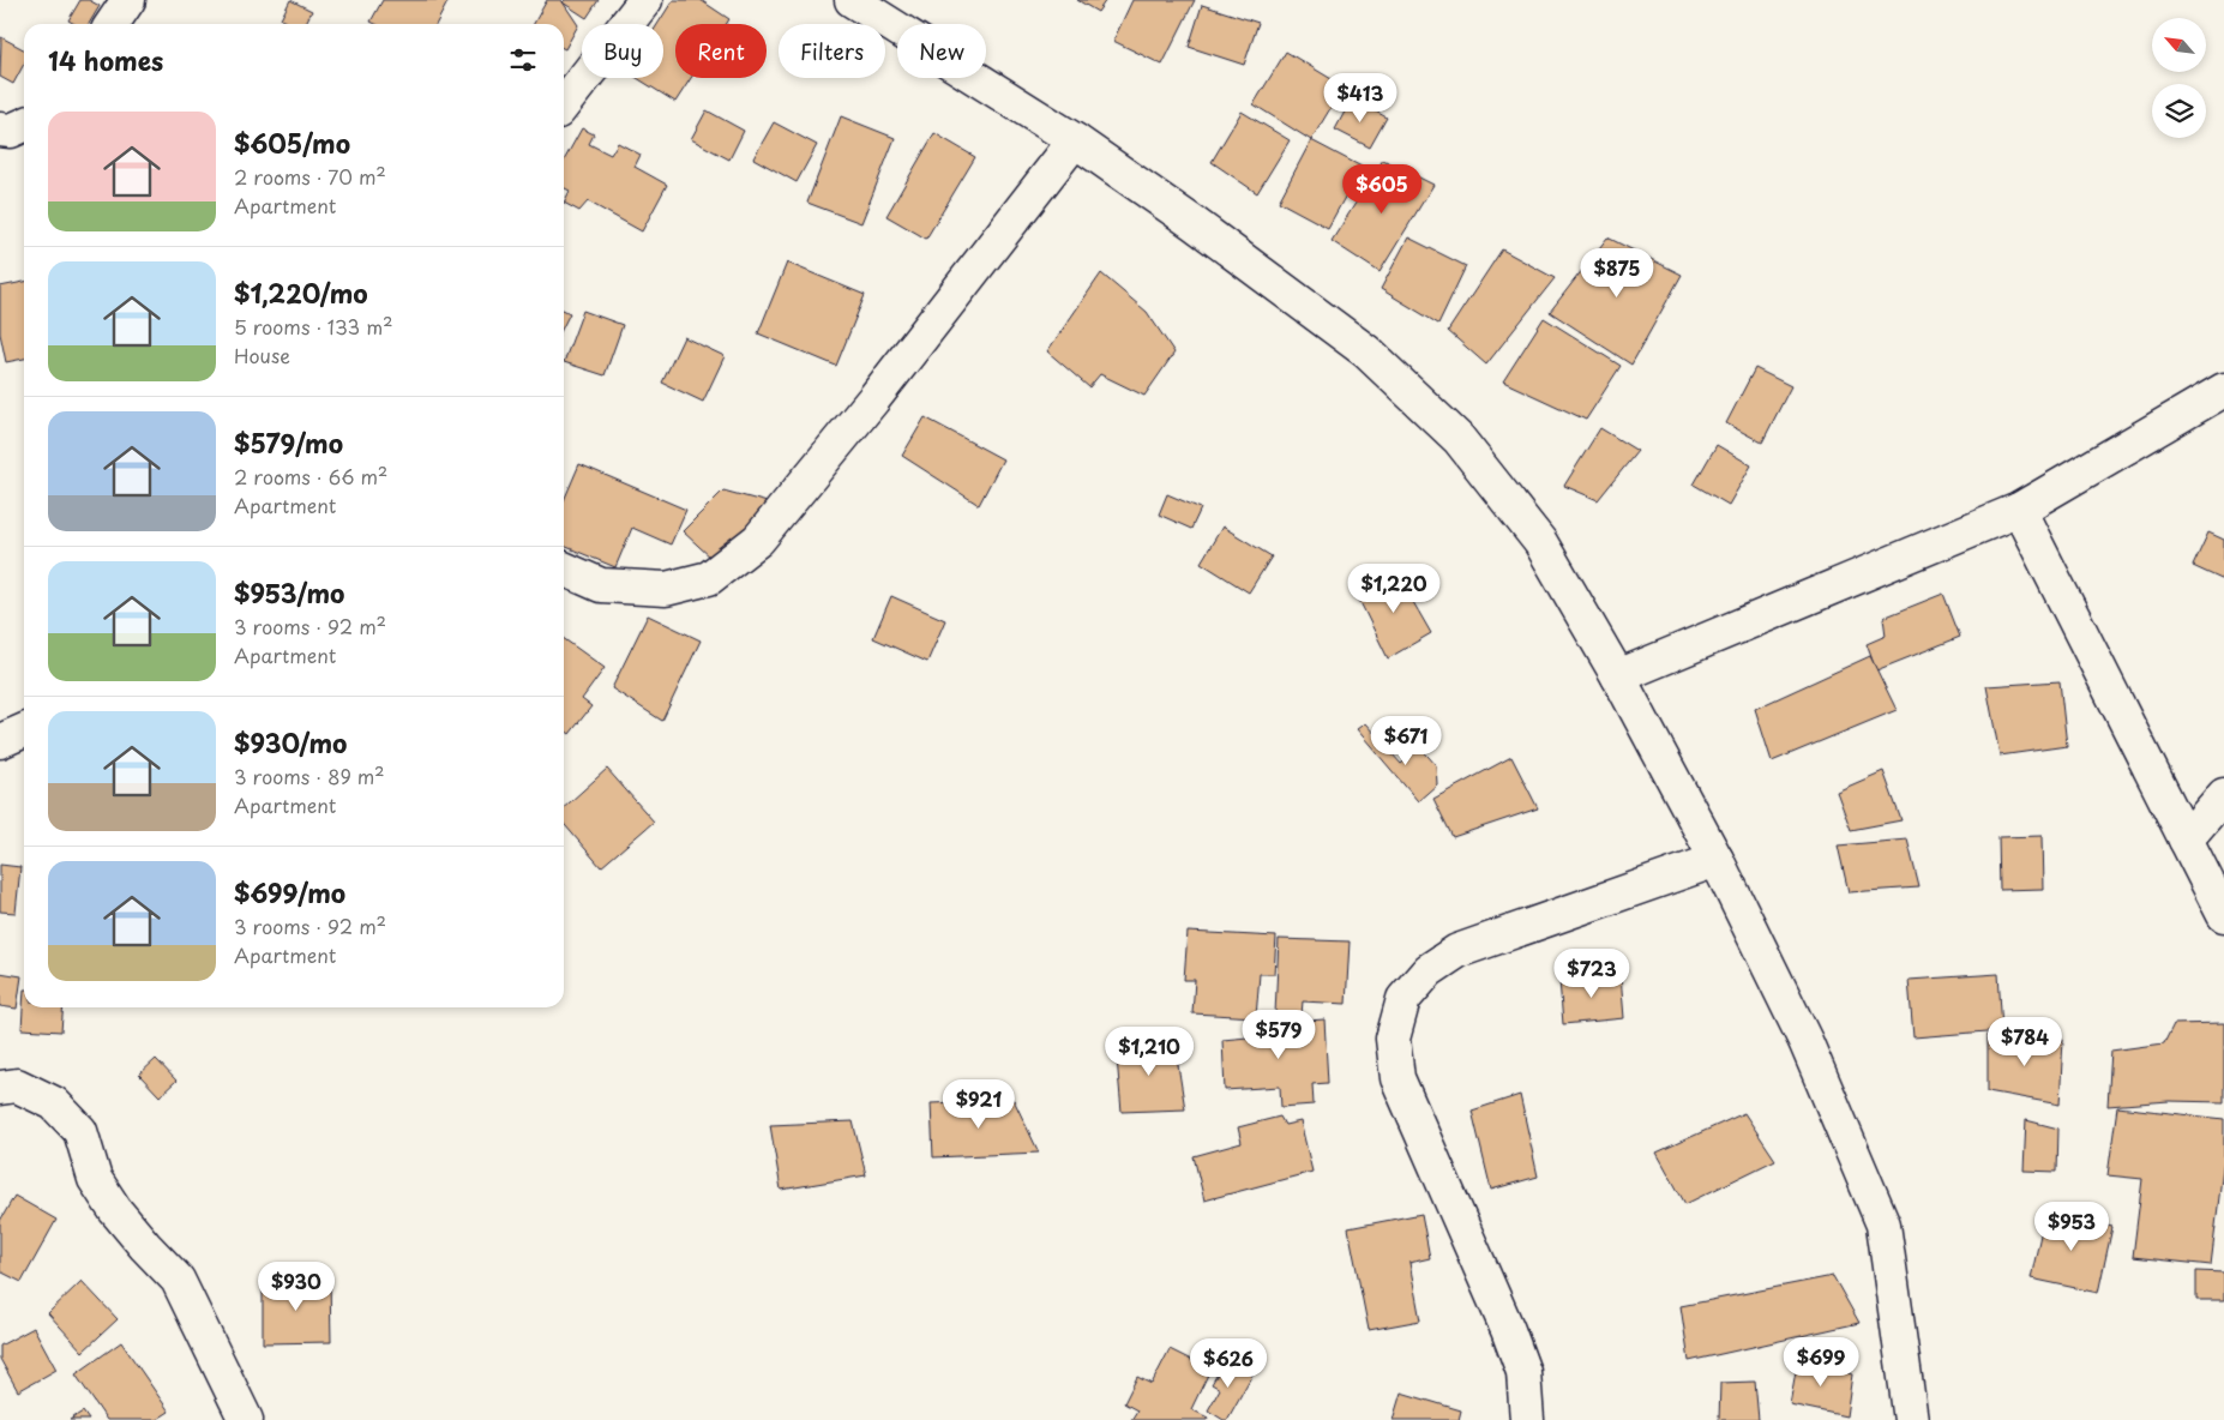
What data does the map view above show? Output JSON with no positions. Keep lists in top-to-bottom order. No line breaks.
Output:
{"north":"top left","page":{"chip":["Buy","Rent","Filters","New"],"heading":"14 homes","price":["$413","$605","$875","$1,220","$671","$723","$579","$784","$1,210","$921","$953","$930","$699","$626"],"list":[{"name":"$605/mo","note":"2 rooms · 70 m² · Apartment"},{"name":"$1,220/mo","note":"5 rooms · 133 m² · House"},{"name":"$579/mo","note":"2 rooms · 66 m² · Apartment"},{"name":"$953/mo","note":"3 rooms · 92 m² · Apartment"},{"name":"$930/mo","note":"3 rooms · 89 m² · Apartment"},{"name":"$699/mo","note":"3 rooms · 92 m² · Apartment"}]}}
